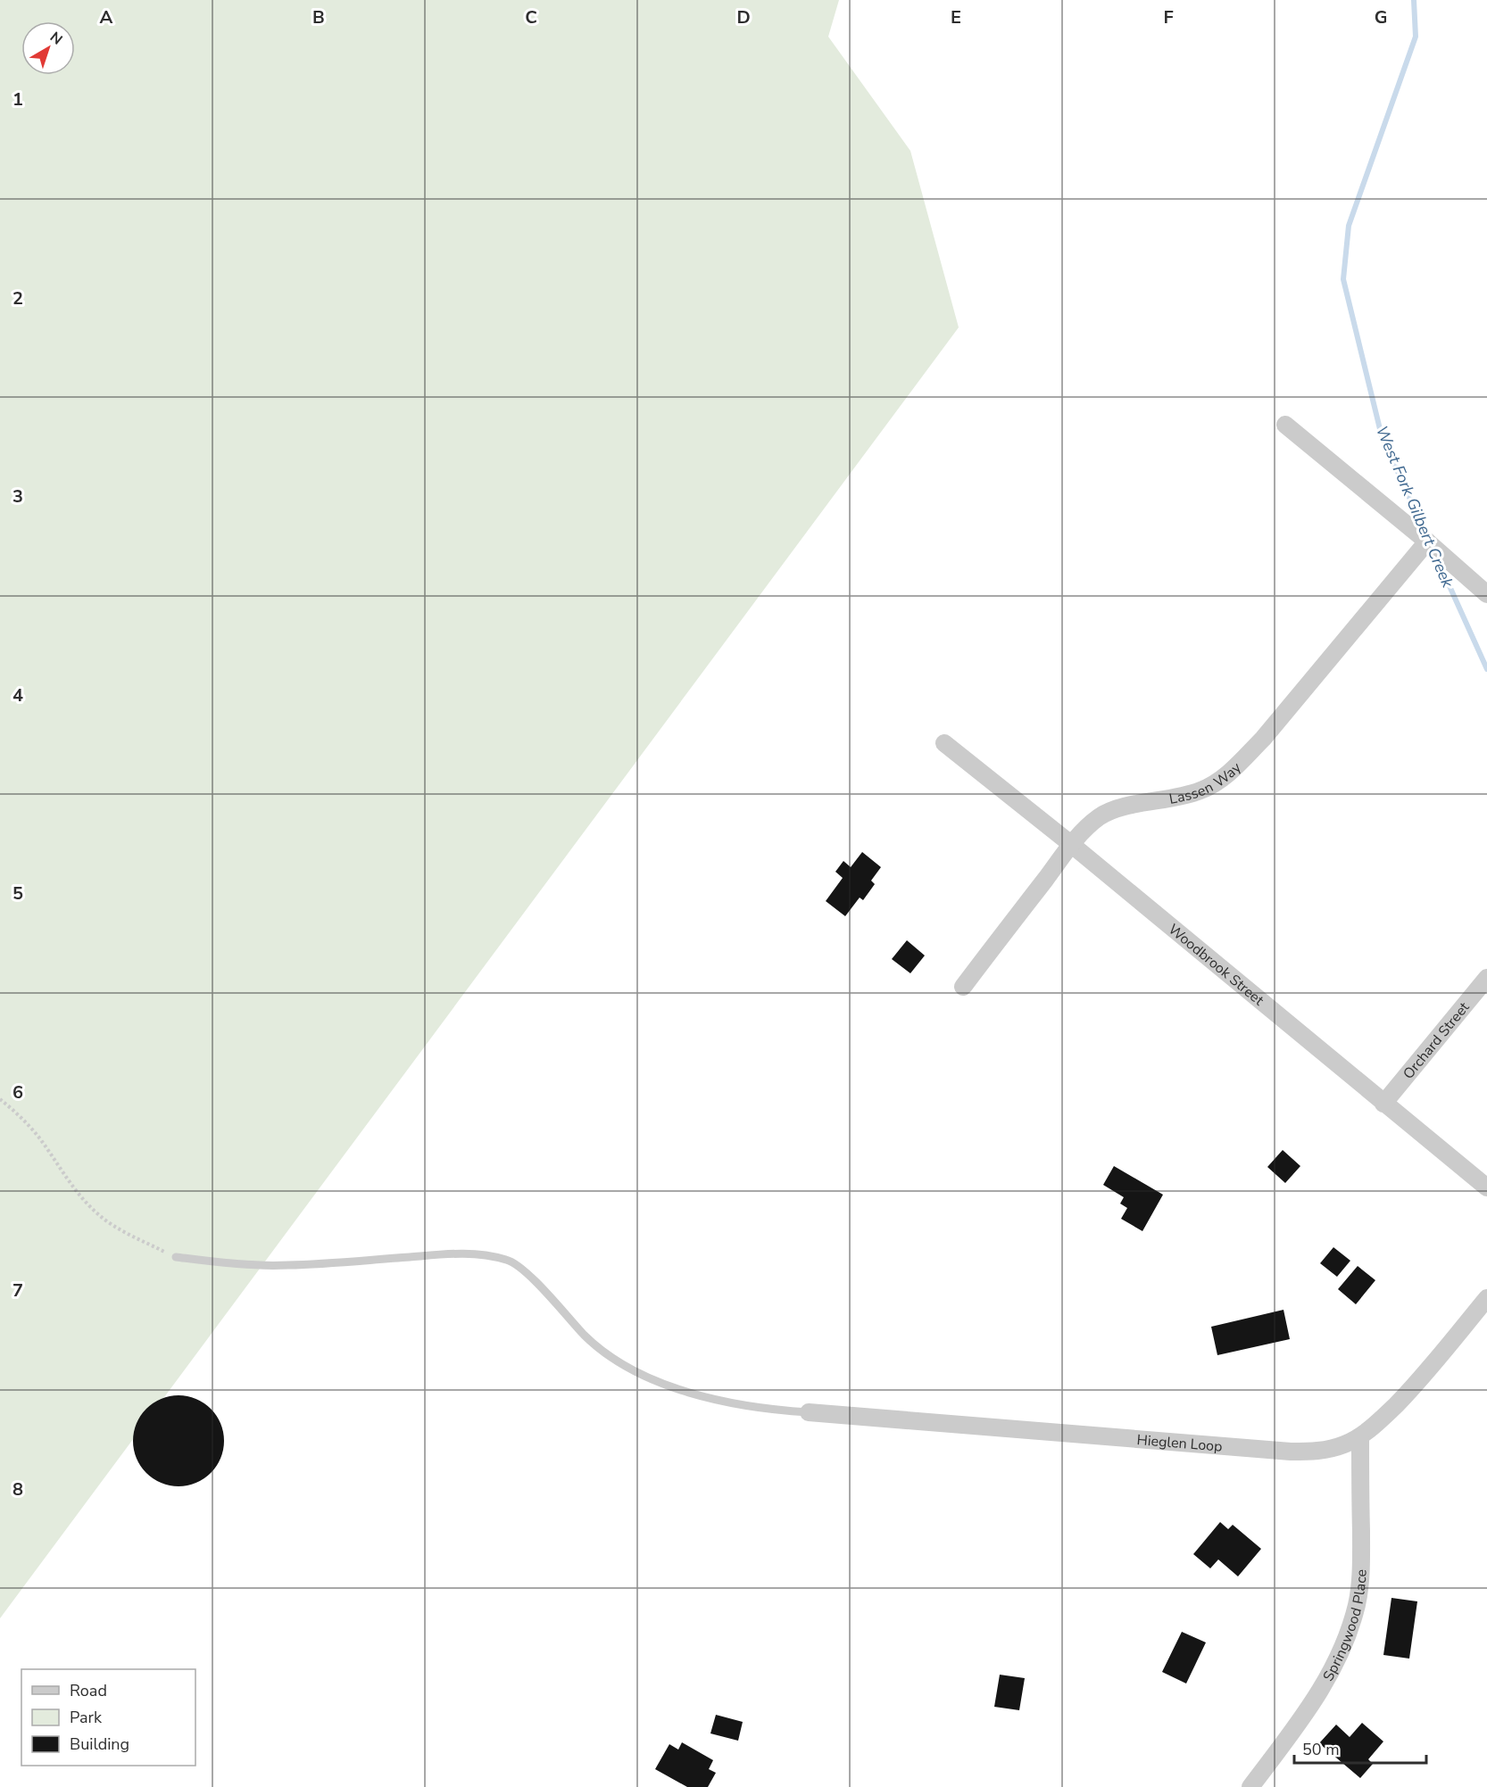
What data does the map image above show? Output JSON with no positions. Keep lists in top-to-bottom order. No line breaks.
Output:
{"streets":{"street":["Lassen Way","Woodbrook Street","Orchard Street","Hieglen Loop","Springwood Place"]},"crossings":[["Lassen Way","Woodbrook Street"],["Woodbrook Street","Orchard Street"],["Hieglen Loop","Springwood Place"]],"water":["West Fork Gilbert Creek"],"legend":["Road","Park","Building"],"scale_bar":"50 m","north":"top right","grid":{"columns":["A","B","C","D","E","F","G"],"rows":["1","2","3","4","5","6","7","8"]}}
